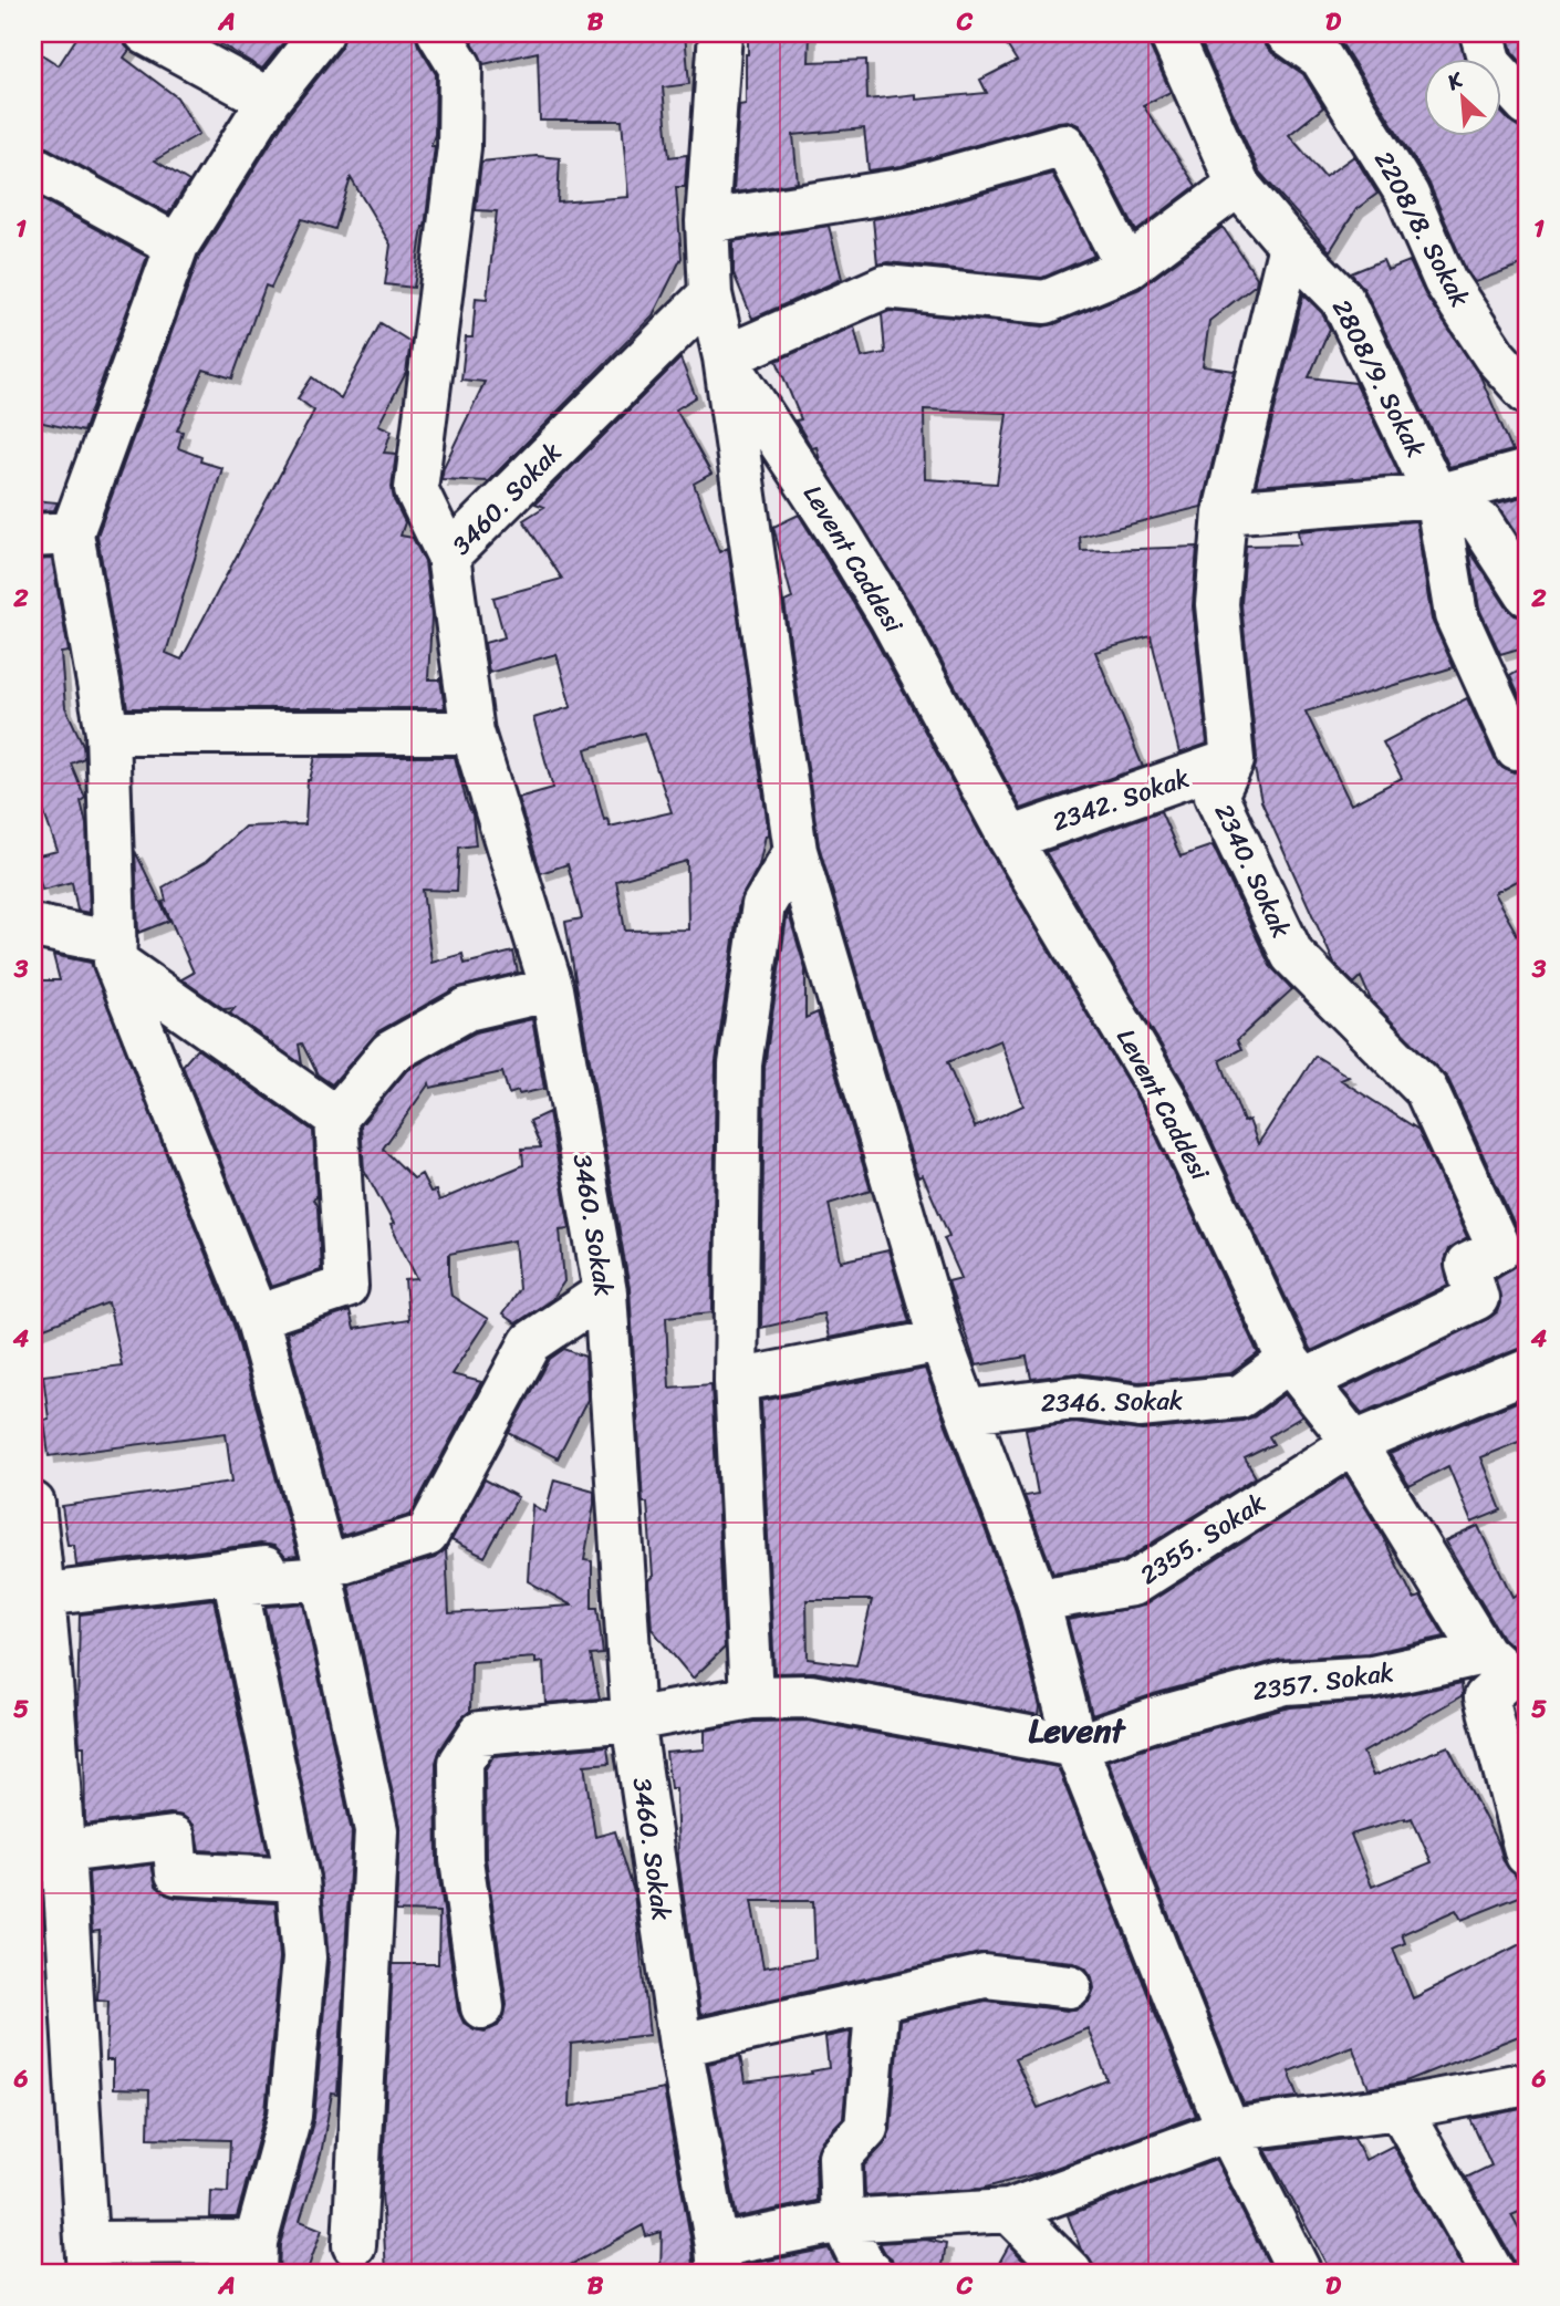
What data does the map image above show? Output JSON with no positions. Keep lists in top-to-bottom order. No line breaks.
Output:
{"streets":{"street":["2208/8. Sokak","2808/9. Sokak","3460. Sokak","Levent Caddesi","2342. Sokak","2340. Sokak","2346. Sokak","2355. Sokak","2357. Sokak"]},"crossings":[["Levent Caddesi","2342. Sokak"],["Levent Caddesi","2346. Sokak"],["Levent Caddesi","2355. Sokak"],["Levent Caddesi","2357. Sokak"],["2342. Sokak","2340. Sokak"],["2340. Sokak","2346. Sokak"]],"districts":["Levent"],"north":"top left","grid":{"columns":["A","B","C","D"],"rows":["1","2","3","4","5","6"]}}
